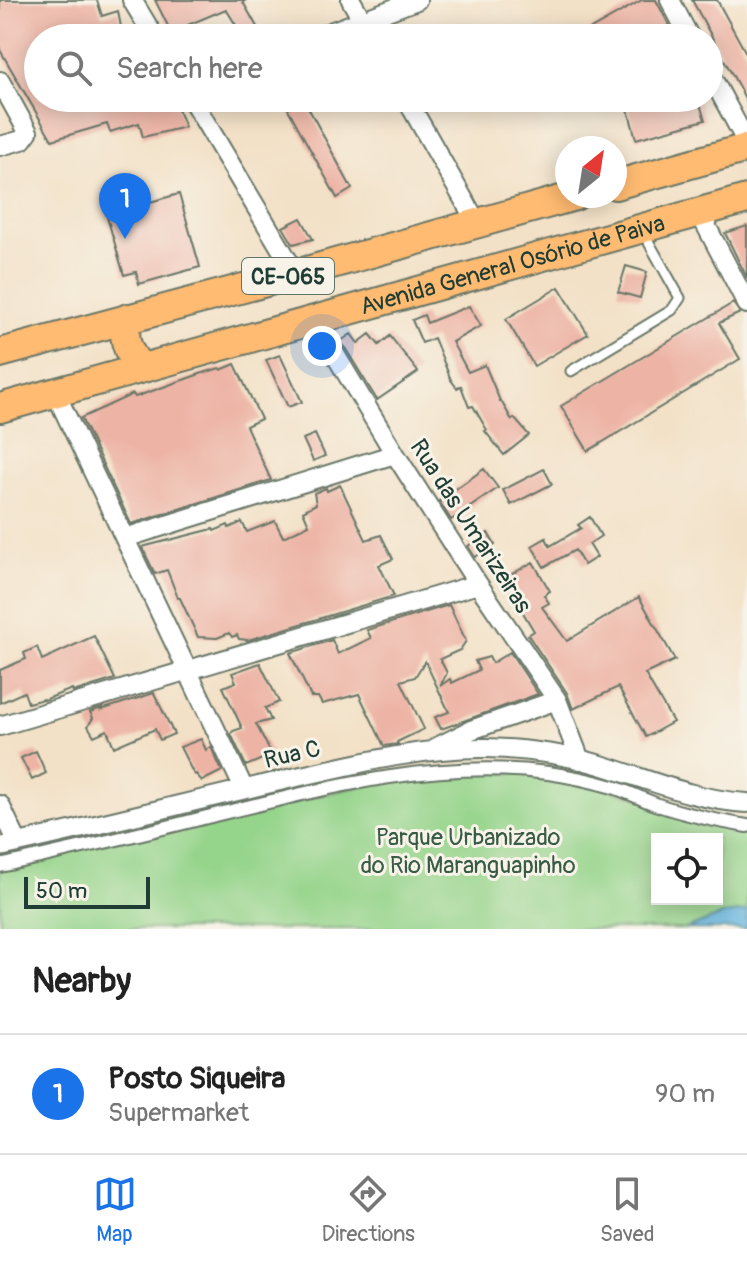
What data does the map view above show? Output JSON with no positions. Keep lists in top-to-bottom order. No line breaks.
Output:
{"streets":{"main road":["Avenida General Osório de Paiva","CE-065"],"street":["Rua das Umarizeiras","Rua C"]},"crossings":[["Avenida General Osório de Paiva","Rua das Umarizeiras"],["Rua das Umarizeiras","Rua C"]],"parks":["Parque Urbanizado do Rio Maranguapinho"],"scale_bar":"50 m","north":"top right","page":{"search":"Search here","pins":"1","scale":"50 m","heading":"Nearby","list":[{"mark":"1","name":"Posto Siqueira","note":"Supermarket","value":"90 m"}],"nav":["Map","Directions","Saved"]}}
